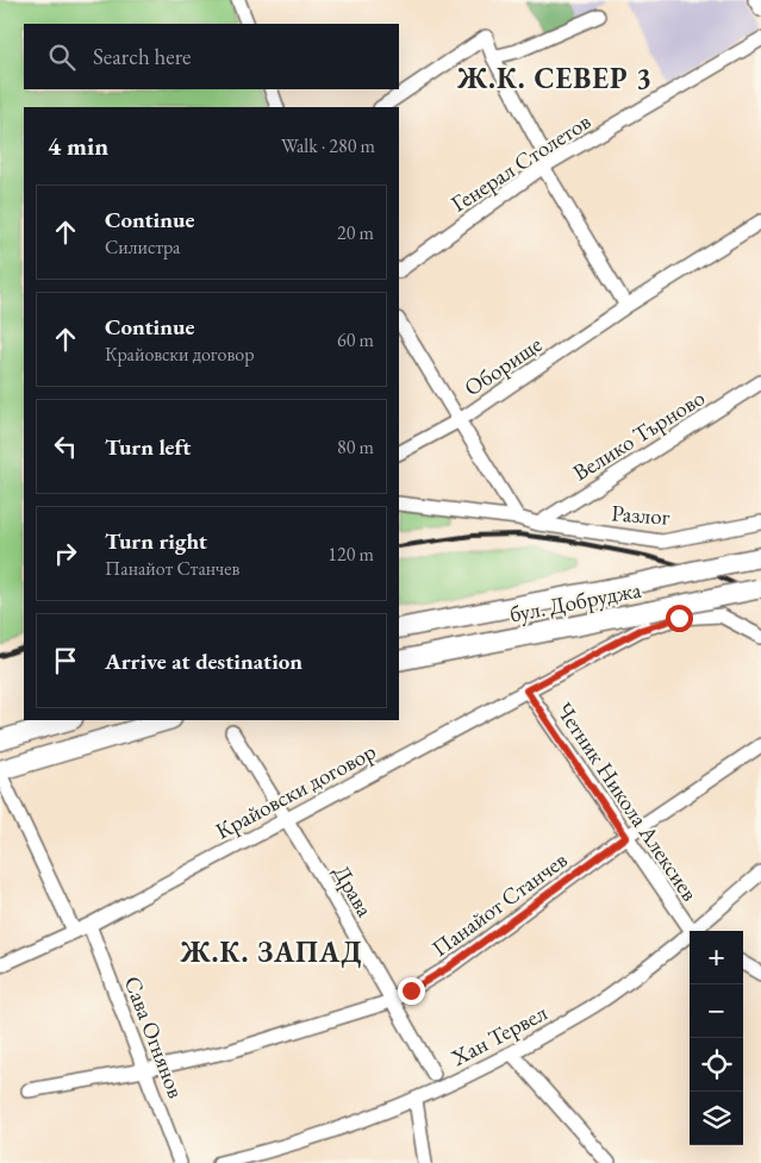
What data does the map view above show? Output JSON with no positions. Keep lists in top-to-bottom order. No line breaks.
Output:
{"streets":{"main road":["бул. Добруджа"],"street":["Генерал Столетов","Оборище","Велико Търново","Разлог","Крайовски договор","Четник Никола Алексиев","Драва","Панайот Станчев","Хан Тервел","Сава Огнянов"]},"crossings":[["Велико Търново","Разлог"],["бул. Добруджа","Крайовски договор"],["Крайовски договор","Четник Никола Алексиев"],["Крайовски договор","Драва"],["Крайовски договор","Сава Огнянов"],["Четник Никола Алексиев","Панайот Станчев"],["Драва","Панайот Станчев"],["Панайот Станчев","Сава Огнянов"]],"districts":["Ж.К. СЕВЕР 3","Ж.К. ЗАПАД"],"page":{"search":"Search here","heading":["4 min","Walk · 280 m"],"list":[["Continue","Силистра","20 m"],["Continue","Крайовски договор","60 m"],["Turn left","80 m"],["Turn right","Панайот Станчев","120 m"],"Arrive at destination"],"map_buttons":["+","−"]}}
